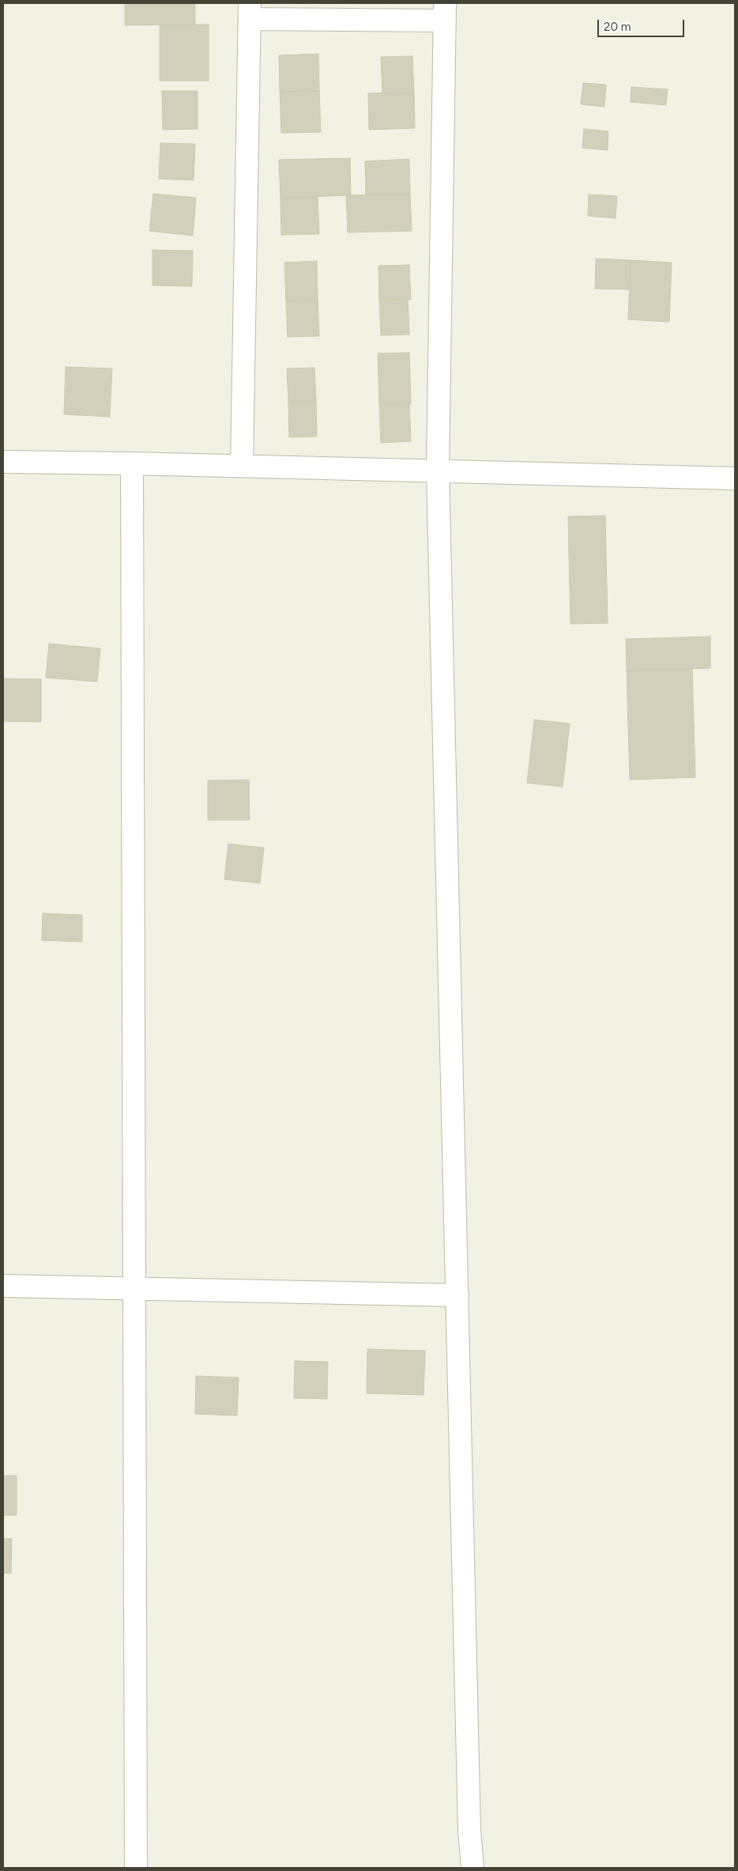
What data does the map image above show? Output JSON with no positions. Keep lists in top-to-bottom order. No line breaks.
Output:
{"scale_bar":"20 m"}
